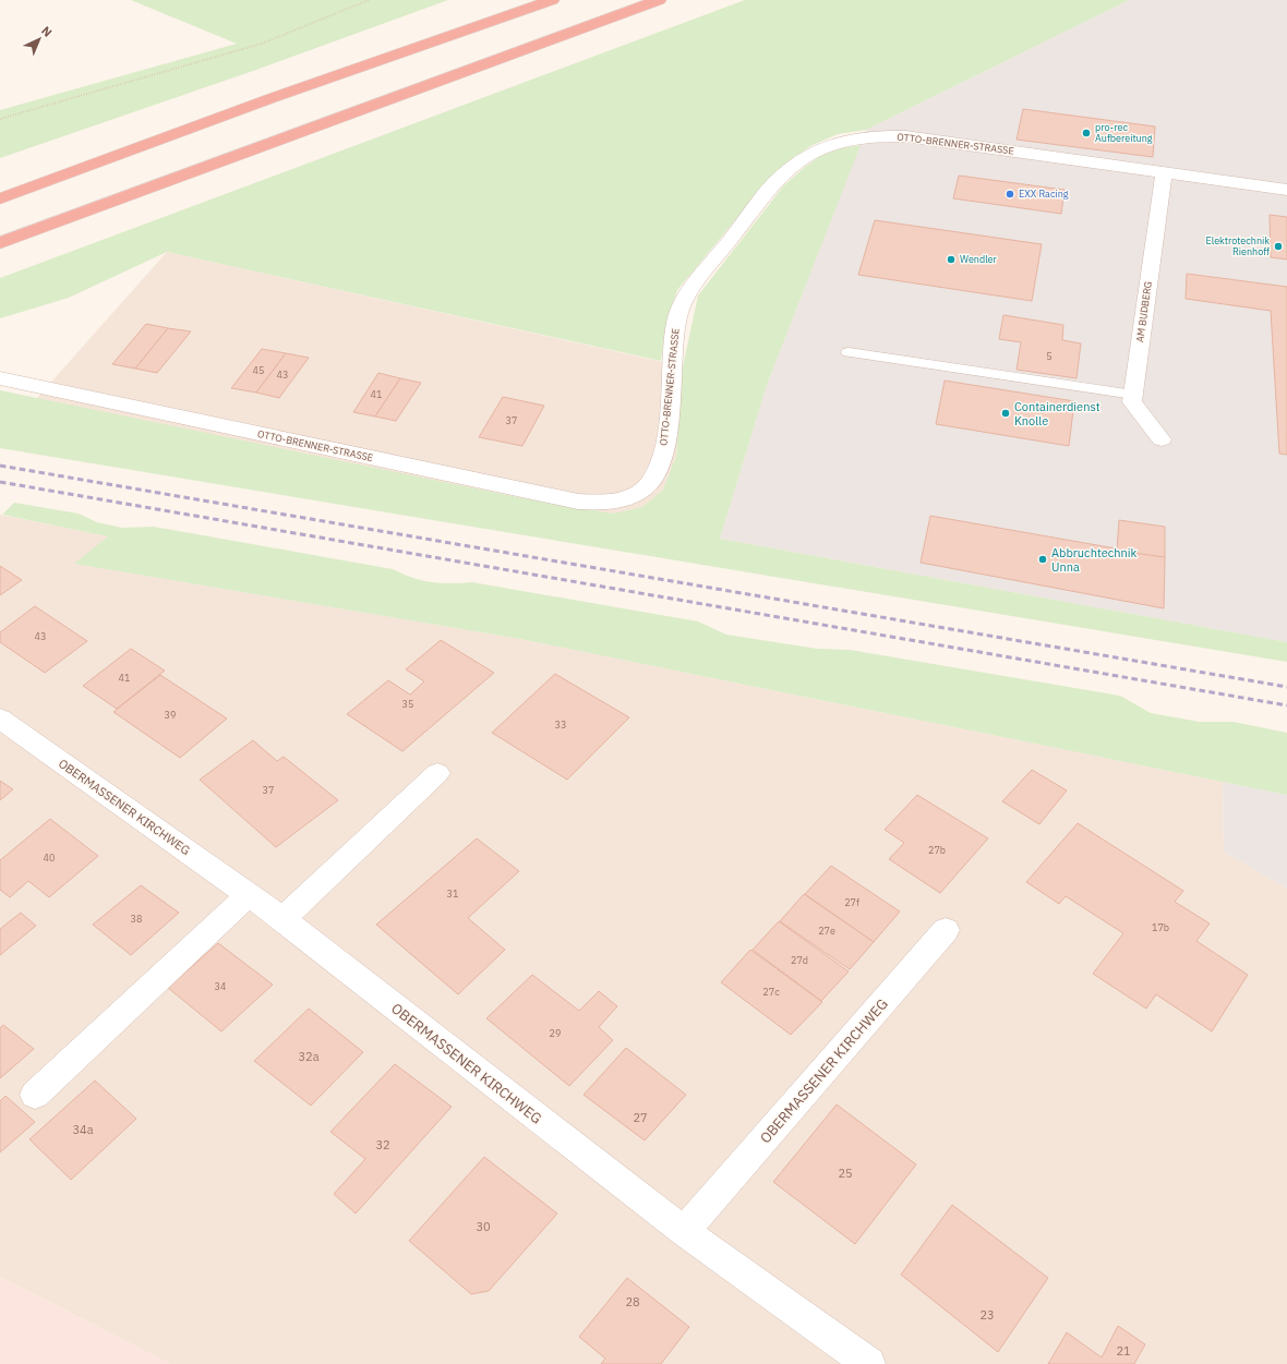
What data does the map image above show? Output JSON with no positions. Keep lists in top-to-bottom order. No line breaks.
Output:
{"streets":{"street":["OTTO-BRENNER-STRASSE","AM BUDBERG","OBERMASSENER KIRCHWEG"]},"crossings":[["OTTO-BRENNER-STRASSE","AM BUDBERG"]],"places":["pro-rec Aufbereitung","EXX Racing","Elektrotechnik Rienhoff","Wendler","Containerdienst Knolle","Abbruchtechnik Unna"],"house_numbers":["5","45","43","41","37","43","41","35","39","33","37","27b","40","31","27f","38","17b","27e","27d","34","27c","29","32a","27","34a","32","25","30","28","23","21"],"north":"top right"}
